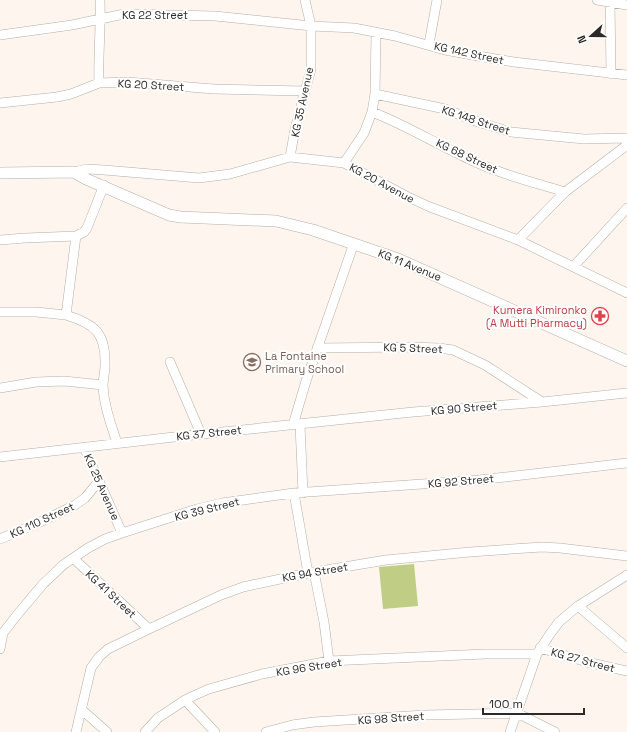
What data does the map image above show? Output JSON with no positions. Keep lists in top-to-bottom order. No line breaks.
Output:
{"streets":{"main road":["KG 11 Avenue"],"street":["KG 22 Street","KG 142 Street","KG 20 Street","KG 35 Avenue","KG 148 Street","KG 68 Street","KG 20 Avenue","KG 5 Street","KG 90 Street","KG 37 Street","KG 92 Street","KG 25 Avenue","KG 39 Street","KG 110 Street","KG 94 Street","KG 41 Street","KG 27 Street","KG 96 Street","KG 98 Street"]},"crossings":[["KG 22 Street","KG 142 Street"],["KG 22 Street","KG 35 Avenue"],["KG 142 Street","KG 35 Avenue"],["KG 20 Street","KG 35 Avenue"],["KG 35 Avenue","KG 20 Avenue"],["KG 20 Avenue","KG 11 Avenue"],["KG 5 Street","KG 90 Street"],["KG 90 Street","KG 37 Street"],["KG 37 Street","KG 25 Avenue"],["KG 92 Street","KG 39 Street"],["KG 25 Avenue","KG 39 Street"],["KG 25 Avenue","KG 110 Street"],["KG 25 Avenue","KG 41 Street"],["KG 94 Street","KG 41 Street"],["KG 27 Street","KG 96 Street"]],"places":{"pharmacy":["Kumera Kimironko (A Mutti Pharmacy)"],"school or university":["La Fontaine Primary School"]},"scale_bar":"100 m","north":"left"}
